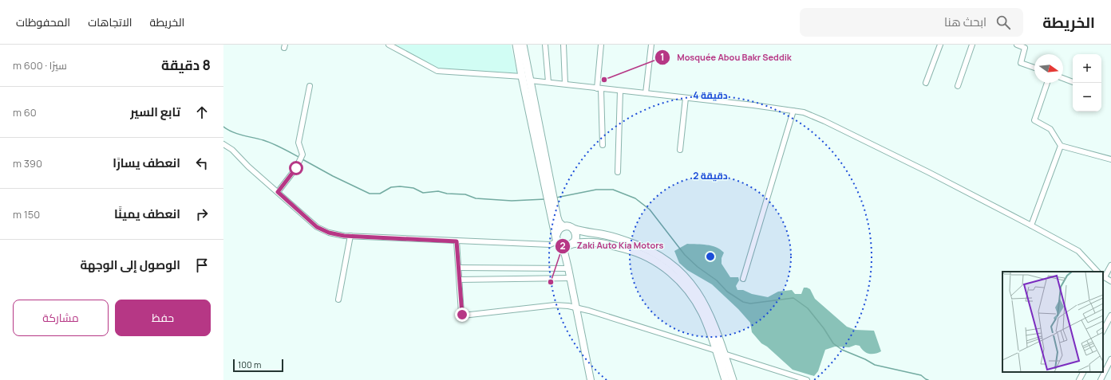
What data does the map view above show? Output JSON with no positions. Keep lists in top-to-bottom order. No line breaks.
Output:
{"places":["Mosquée Abou Bakr Seddik","Zaki Auto Kia Motors"],"scale_bar":"100 m","north":"right","page":{"header":"الخريطة","search":"ابحث هنا","nav":["الخريطة","الاتجاهات","المحفوظات"],"heading":["8 دقيقة","سيرًا · 600 m"],"map_buttons":["+","−"],"list":[["تابع السير","60 m"],["انعطف يسارًا","390 m"],["انعطف يمينًا","150 m"],"الوصول إلى الوجهة"],"buttons":["حفظ","مشاركة"],"scale":"100 m"},"rings":["4 دقيقة","2 دقيقة"]}
